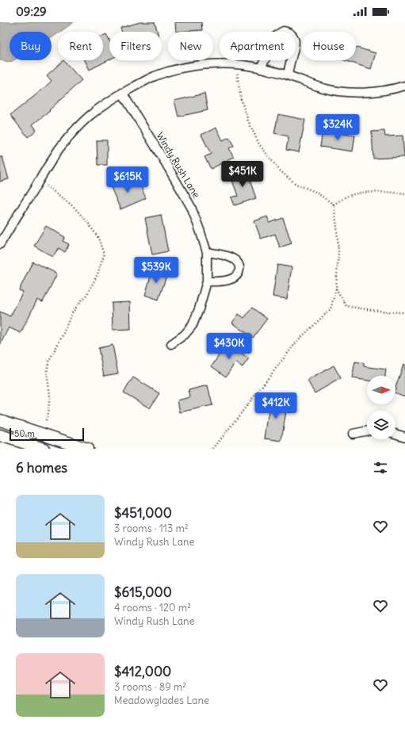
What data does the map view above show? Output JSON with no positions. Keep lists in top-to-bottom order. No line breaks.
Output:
{"streets":{"street":["Windy Rush Lane"]},"scale_bar":"50 m","north":"right","page":{"status":"09:29","chip":["Buy","Rent","Filters","New","Apartment","House"],"price":["$324K","$451K","$615K","$539K","$430K","$412K"],"scale":"50 m","heading":"6 homes","list":[{"name":"$451,000","note":"3 rooms · 113 m² · Windy Rush Lane"},{"name":"$615,000","note":"4 rooms · 120 m² · Windy Rush Lane"},{"name":"$412,000","note":"3 rooms · 89 m² · Meadowglades Lane"}]}}
